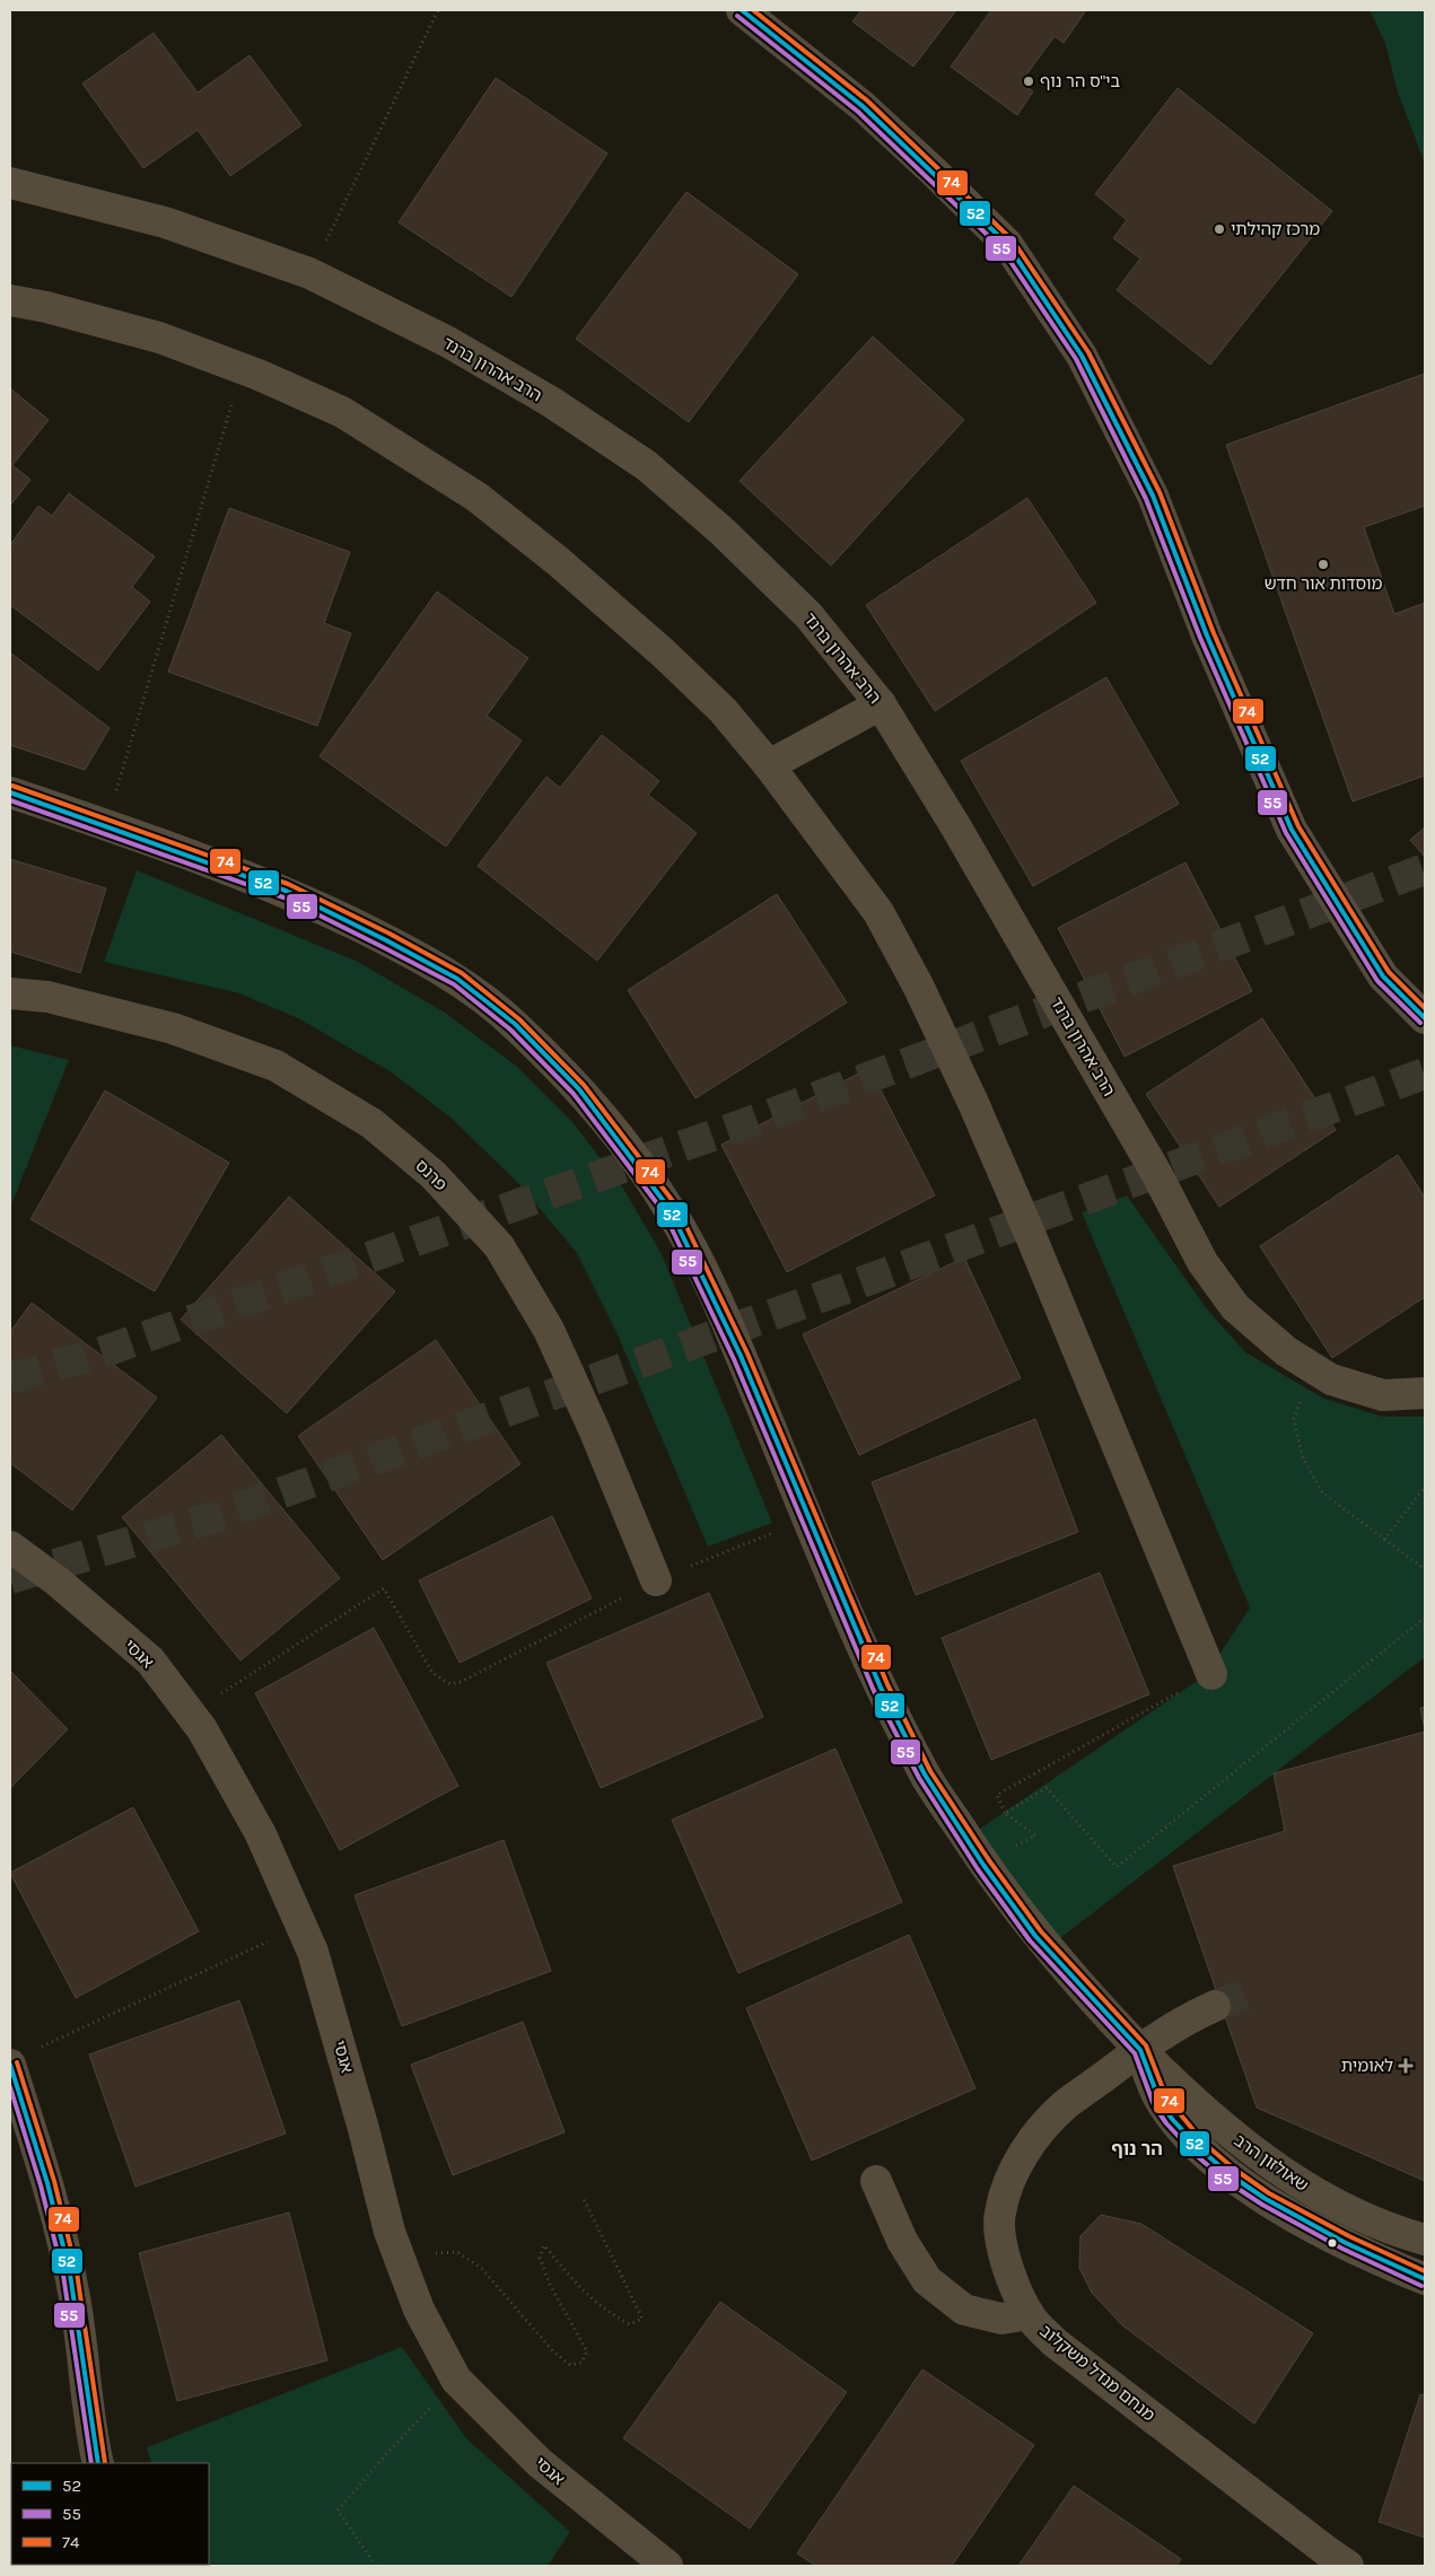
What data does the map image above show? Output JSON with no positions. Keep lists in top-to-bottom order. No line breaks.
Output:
{"streets":{"street":["הרב אהרון ברנד","פרנס","אגסי","שאולזון הרב","מנחם מנדל משקלוב"]},"crossings":[["שאולזון הרב","מנחם מנדל משקלוב"]],"districts":["הר נוף"],"places":{"other":["בי\"ס הר נוף","מרכז קהילתי","מוסדות אור חדש"],"health":["לאומית"]},"lines":["transit line 52","transit line 74","transit line 55"],"legend":["52","55","74"]}
